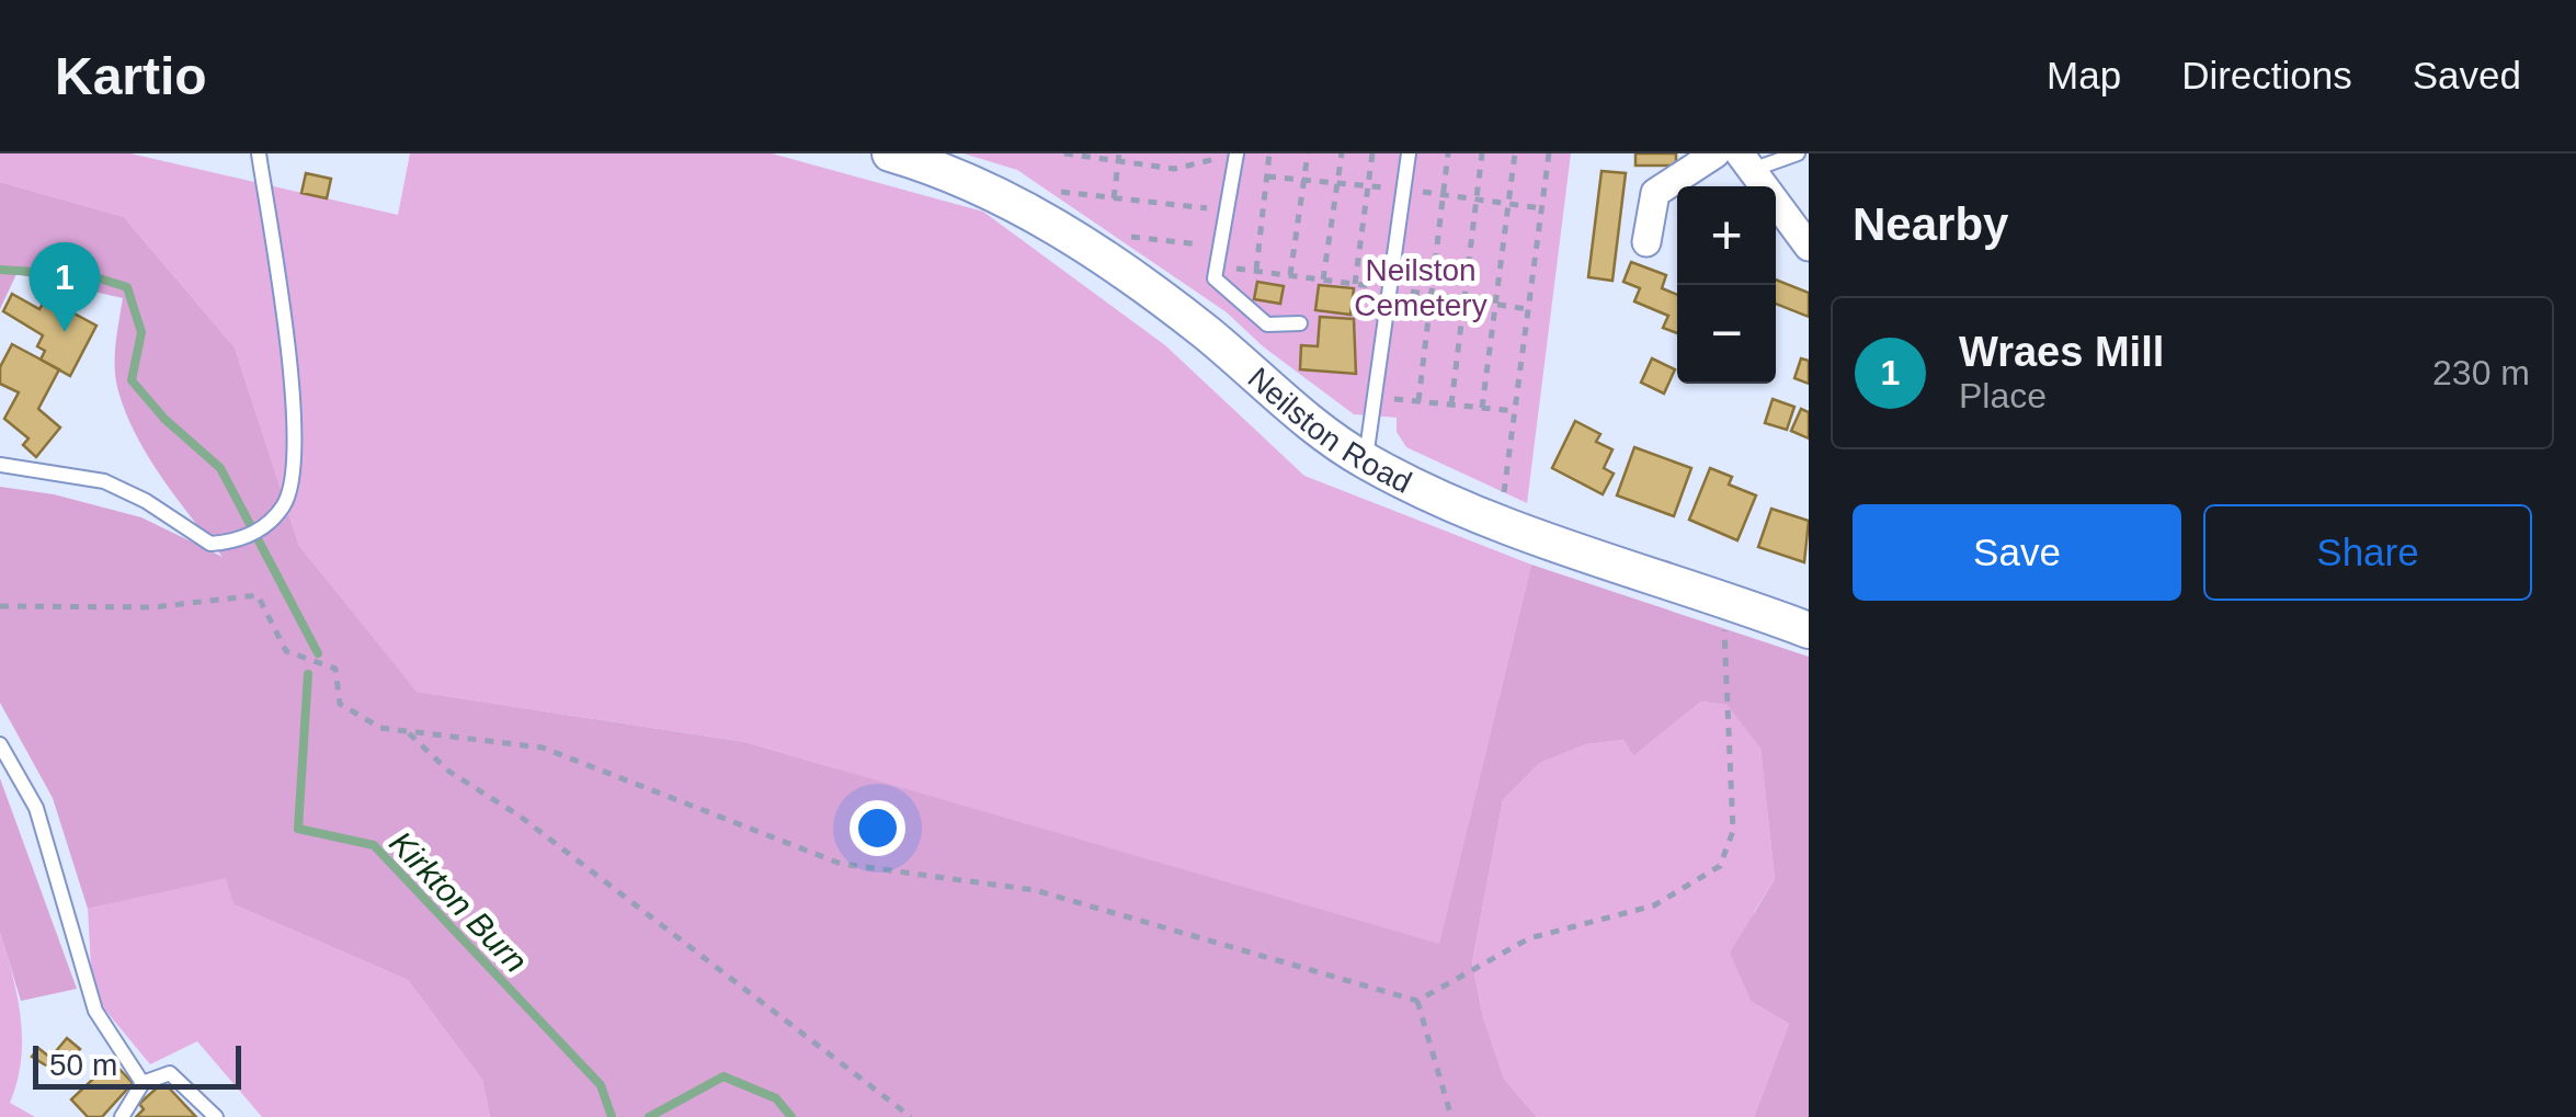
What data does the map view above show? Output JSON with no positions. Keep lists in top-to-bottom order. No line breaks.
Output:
{"streets":{"street":["Neilston Road"]},"water":["Kirkton Burn"],"parks":["Neilston Cemetery"],"scale_bar":"50 m","page":{"header":"Kartio","nav":["Map","Directions","Saved"],"heading":"Nearby","map_buttons":["+","−"],"pins":"1","list":[{"mark":"1","name":"Wraes Mill","note":"Place","value":"230 m"}],"buttons":["Save","Share"],"scale":"50 m"}}
